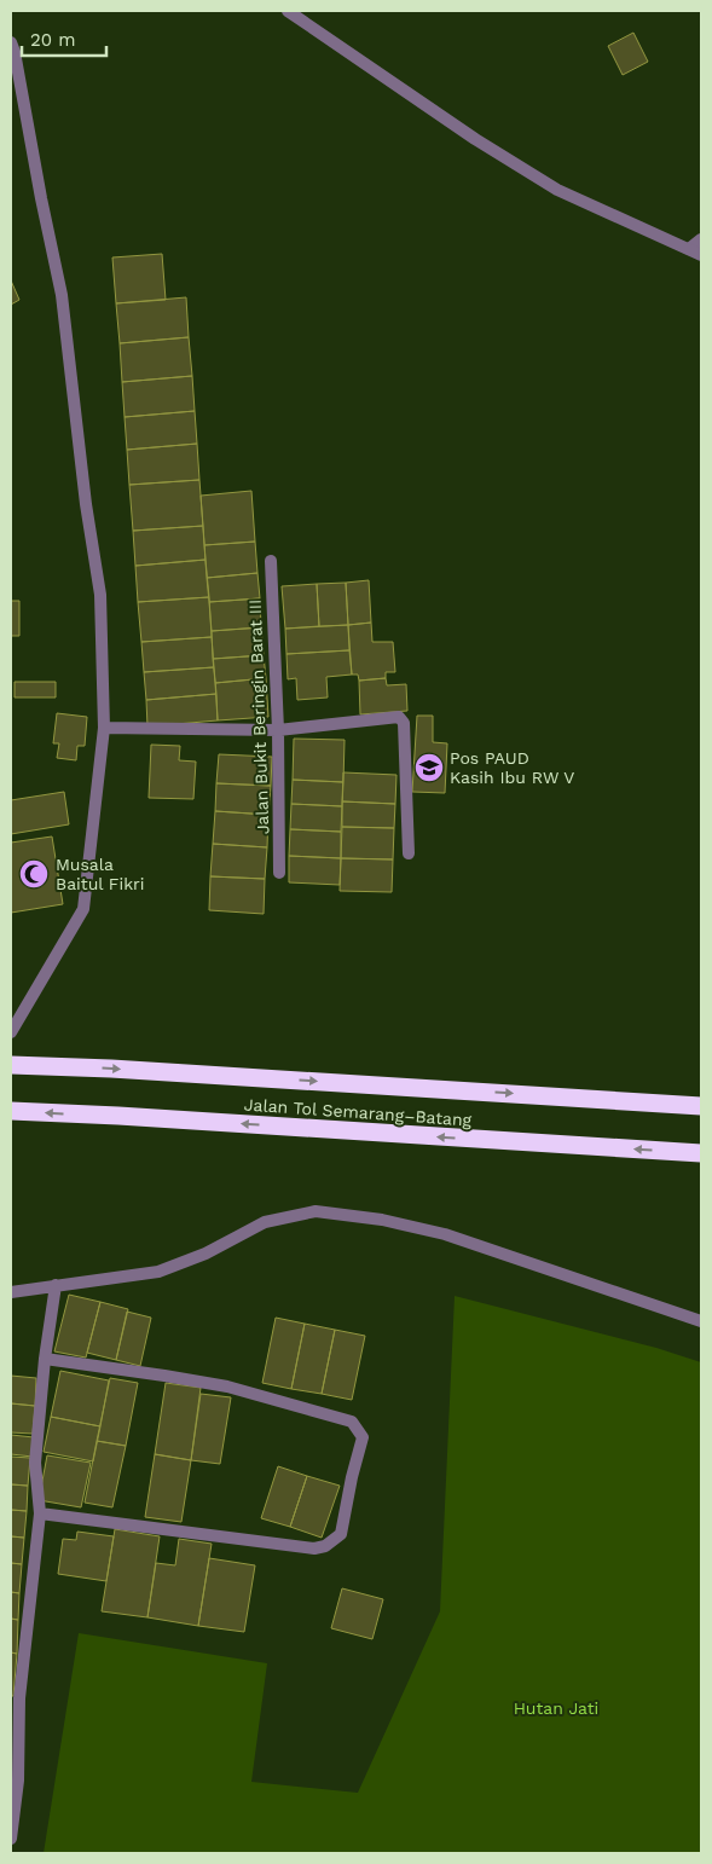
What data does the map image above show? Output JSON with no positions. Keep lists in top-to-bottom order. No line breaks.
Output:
{"streets":{"highway":["Jalan Tol Semarang–Batang"],"street":["Jalan Bukit Beringin Barat III"]},"parks":["Hutan Jati"],"places":{"school or university":["Pos PAUD Kasih Ibu RW V"],"mosque":["Musala Baitul Fikri"]},"scale_bar":"20 m"}
